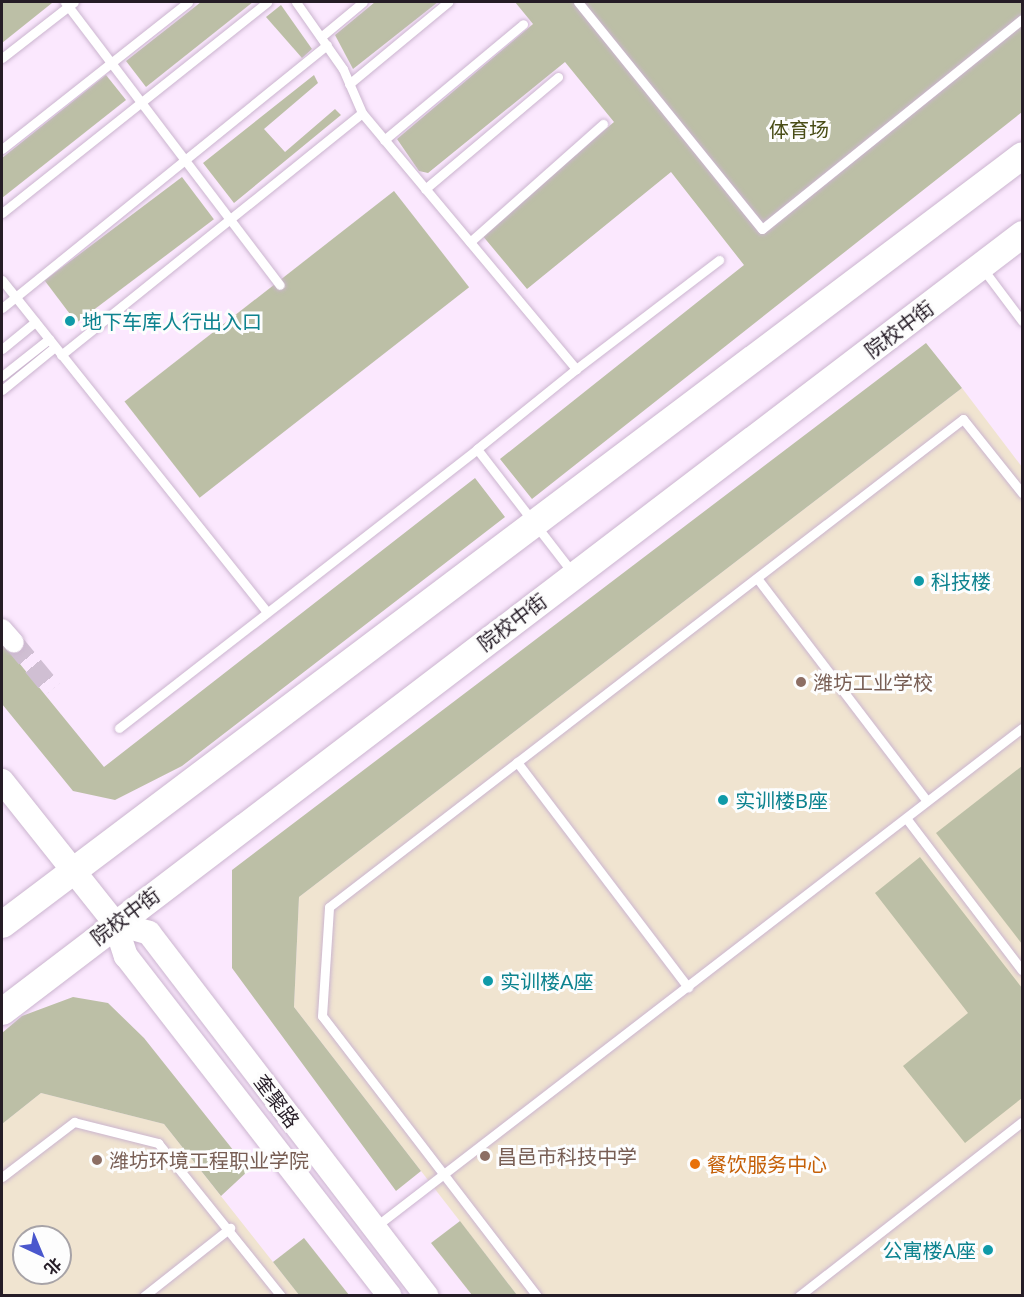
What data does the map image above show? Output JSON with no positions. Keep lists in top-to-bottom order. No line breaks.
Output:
{"streets":{"main road":["院校中街"],"street":["奎聚路"]},"crossings":[["院校中街","奎聚路"]],"parks":["体育场"],"places":["地下车库人行出入口","科技楼","潍坊工业学校","实训楼B座","实训楼A座","昌邑市科技中学","潍坊环境工程职业学院","餐饮服务中心","公寓楼A座"],"north":"bottom right"}
